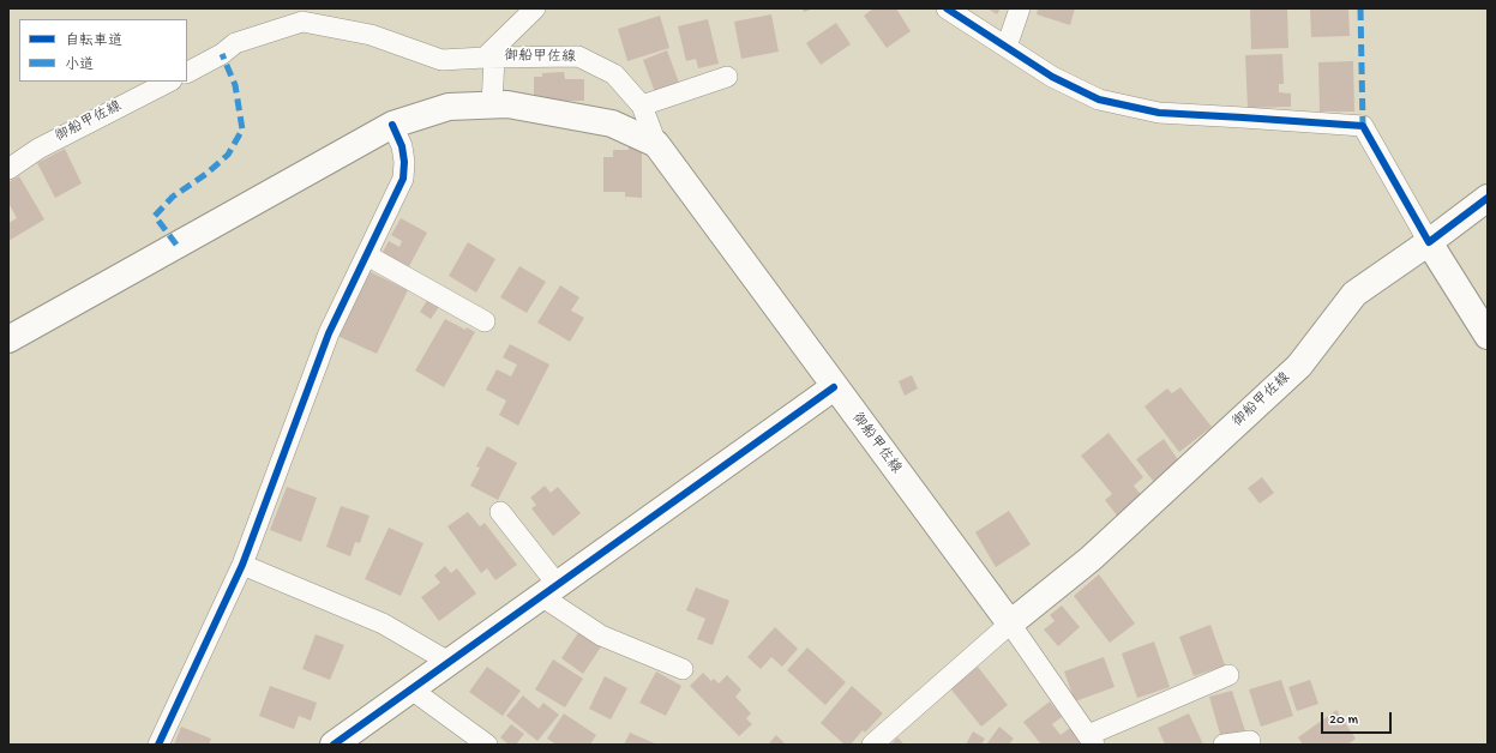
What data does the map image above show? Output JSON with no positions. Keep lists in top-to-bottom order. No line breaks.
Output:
{"streets":{"main road":["御船甲佐線"]},"legend":["自転車道","小道"],"scale_bar":"20 m"}
